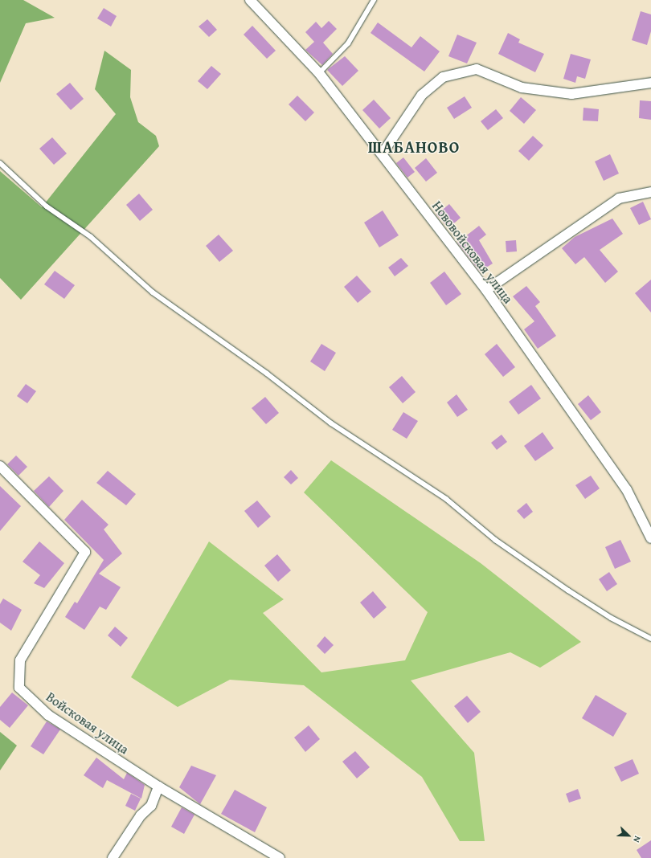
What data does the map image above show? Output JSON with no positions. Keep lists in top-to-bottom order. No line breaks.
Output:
{"streets":{"street":["Нововойсковая улица","Войсковая улица"]},"districts":["ШАБАНОВО"],"north":"bottom right"}
